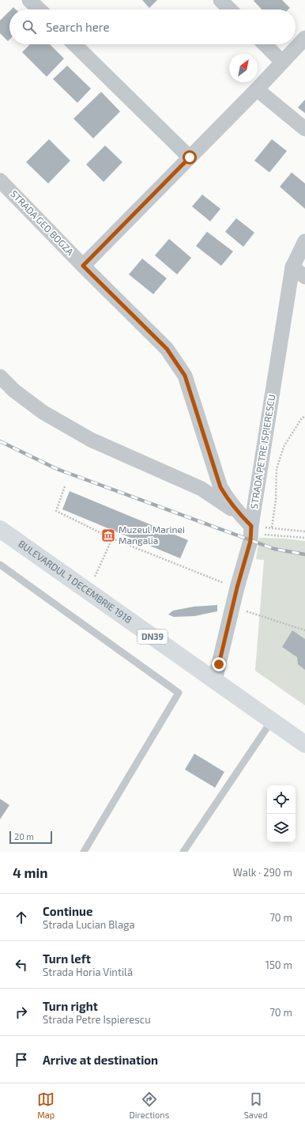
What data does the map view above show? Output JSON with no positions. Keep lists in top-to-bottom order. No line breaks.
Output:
{"streets":{"highway":["BULEVARDUL 1 DECEMBRIE 1918","DN39"],"street":["STRADA GEO BOGZA","STRADA PETRE ISPIERESCU"]},"crossings":[["STRADA PETRE ISPIERESCU","BULEVARDUL 1 DECEMBRIE 1918"]],"places":{"museum":["Muzeul Marinei Mangalia"]},"scale_bar":"20 m","north":"top right","page":{"search":"Search here","scale":"20 m","heading":["4 min","Walk · 290 m"],"list":[["Continue","Strada Lucian Blaga","70 m"],["Turn left","Strada Horia Vintilă","150 m"],["Turn right","Strada Petre Ispierescu","70 m"],"Arrive at destination"],"nav":["Map","Directions","Saved"]}}
